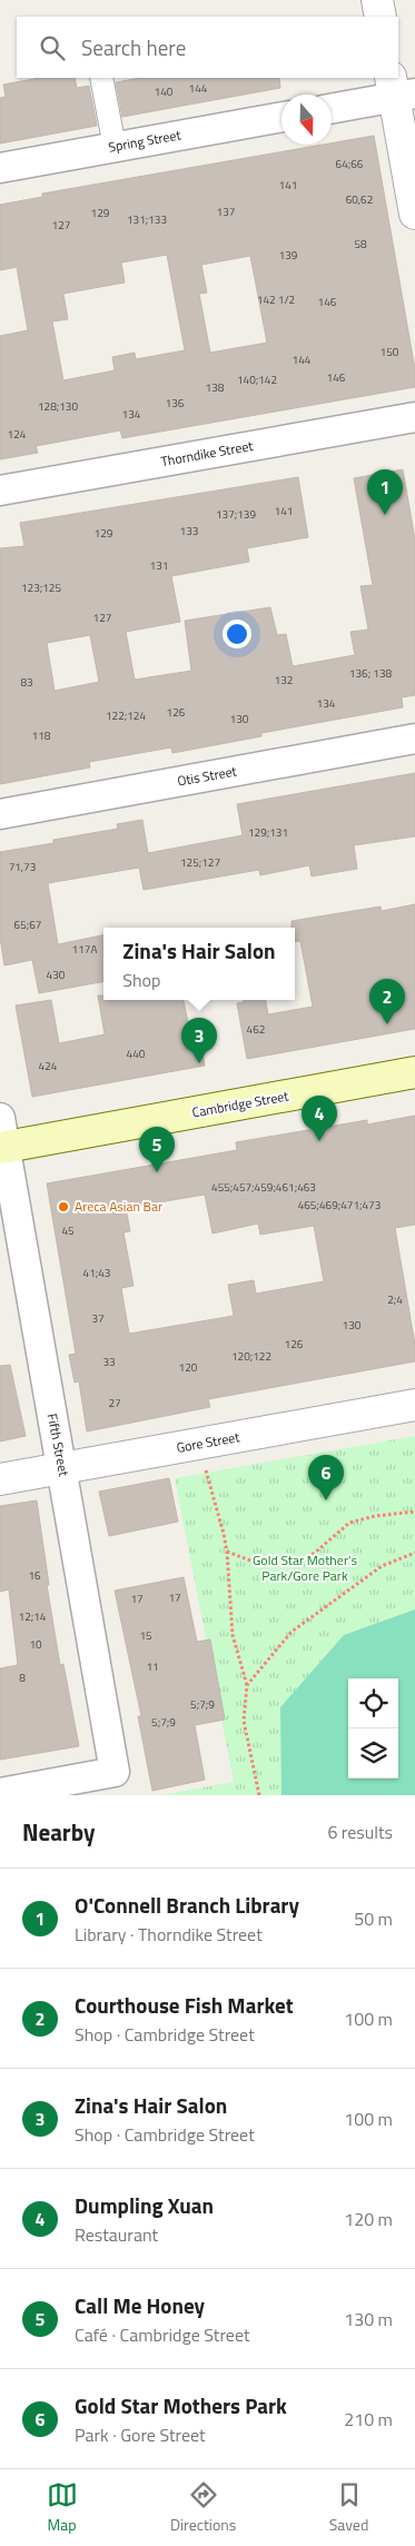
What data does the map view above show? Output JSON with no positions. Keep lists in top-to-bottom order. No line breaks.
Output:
{"streets":{"main road":["Cambridge Street"],"street":["Spring Street","Thorndike Street","Otis Street","Gore Street","Fifth Street"]},"crossings":[["Cambridge Street","Fifth Street"],["Gore Street","Fifth Street"]],"parks":["Gold Star Mother's Park/Gore Park"],"places":["Areca Asian Bar"],"house_numbers":["144","140","64;66","141","60,62","137","129","131;133","127","58","139","142 1/2","146","150","144","146","140;142","138","136","128;130","134","124","141","137;139","133","129","131","123;125","127","136; 138","132","83","134","126","122;124","130","118","129;131","125;127","71,73","65;67","117A","430","462","440","424","455;457;459;461;463","465;469;471;473","45","41;43","2;4","37","130","126","120;122","33","120","27","16","17","17","12;14","15","10","11","8","5;7;9","5;7;9"],"north":"bottom","page":{"search":"Search here","pins":["1","2","3","4","5","6"],"popup":["Zina's Hair Salon","Shop"],"heading":["Nearby","6 results"],"list":[{"mark":"1","name":"O'Connell Branch Library","note":"Library · Thorndike Street","value":"50 m"},{"mark":"2","name":"Courthouse Fish Market","note":"Shop · Cambridge Street","value":"100 m"},{"mark":"3","name":"Zina's Hair Salon","note":"Shop · Cambridge Street","value":"100 m"},{"mark":"4","name":"Dumpling Xuan","note":"Restaurant","value":"120 m"},{"mark":"5","name":"Call Me Honey","note":"Café · Cambridge Street","value":"130 m"},{"mark":"6","name":"Gold Star Mothers Park","note":"Park · Gore Street","value":"210 m"}],"nav":["Map","Directions","Saved"]}}
